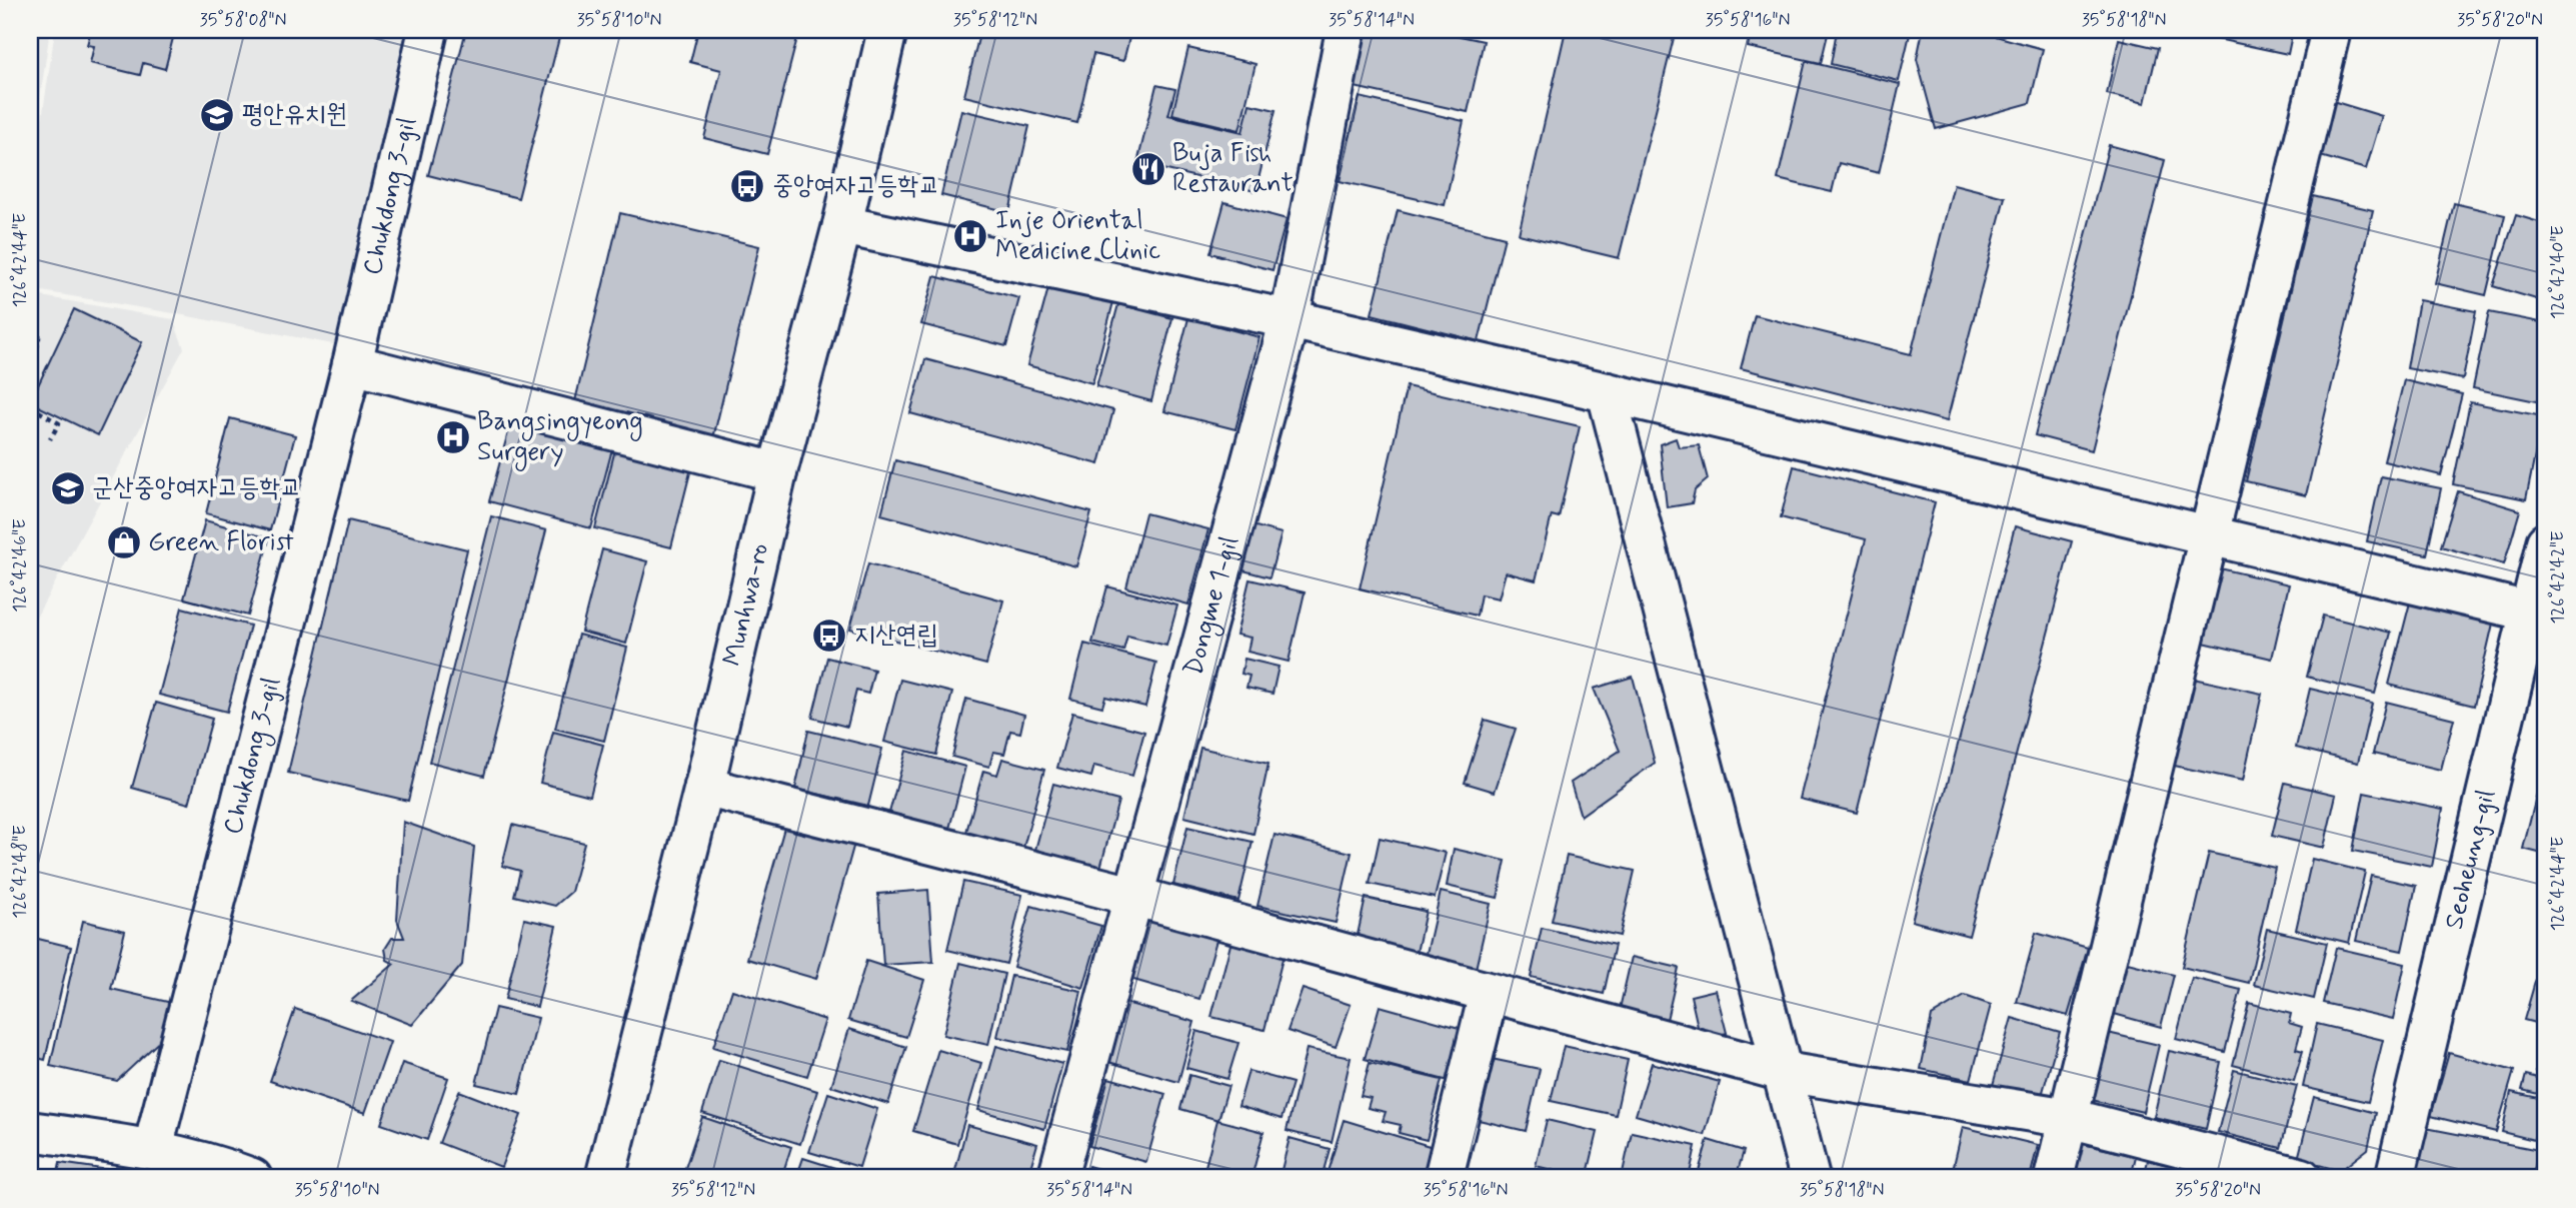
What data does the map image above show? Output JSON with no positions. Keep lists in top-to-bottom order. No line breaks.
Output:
{"streets":{"street":["Chukdong 3-gil","Munhwa-ro","Dongme 1-gil","Seoheung-gil"]},"places":{"school or university":["평안유치원","군산중앙여자고등학교"],"restaurant":["Buja Fish Restaurant"],"bus stop":["중앙여자고등학교","지산연립"],"hospital":["Inje Oriental Medicine Clinic","Bangsingyeong Surgery"],"shop":["Green Florist"]},"coordinates":["35°58'08\"N","35°58'10\"N","35°58'12\"N","35°58'14\"N","35°58'16\"N","35°58'18\"N","35°58'20\"N","126°42'44\"E","126°42'40\"E","126°42'46\"E","126°42'42\"E","126°42'48\"E"]}
